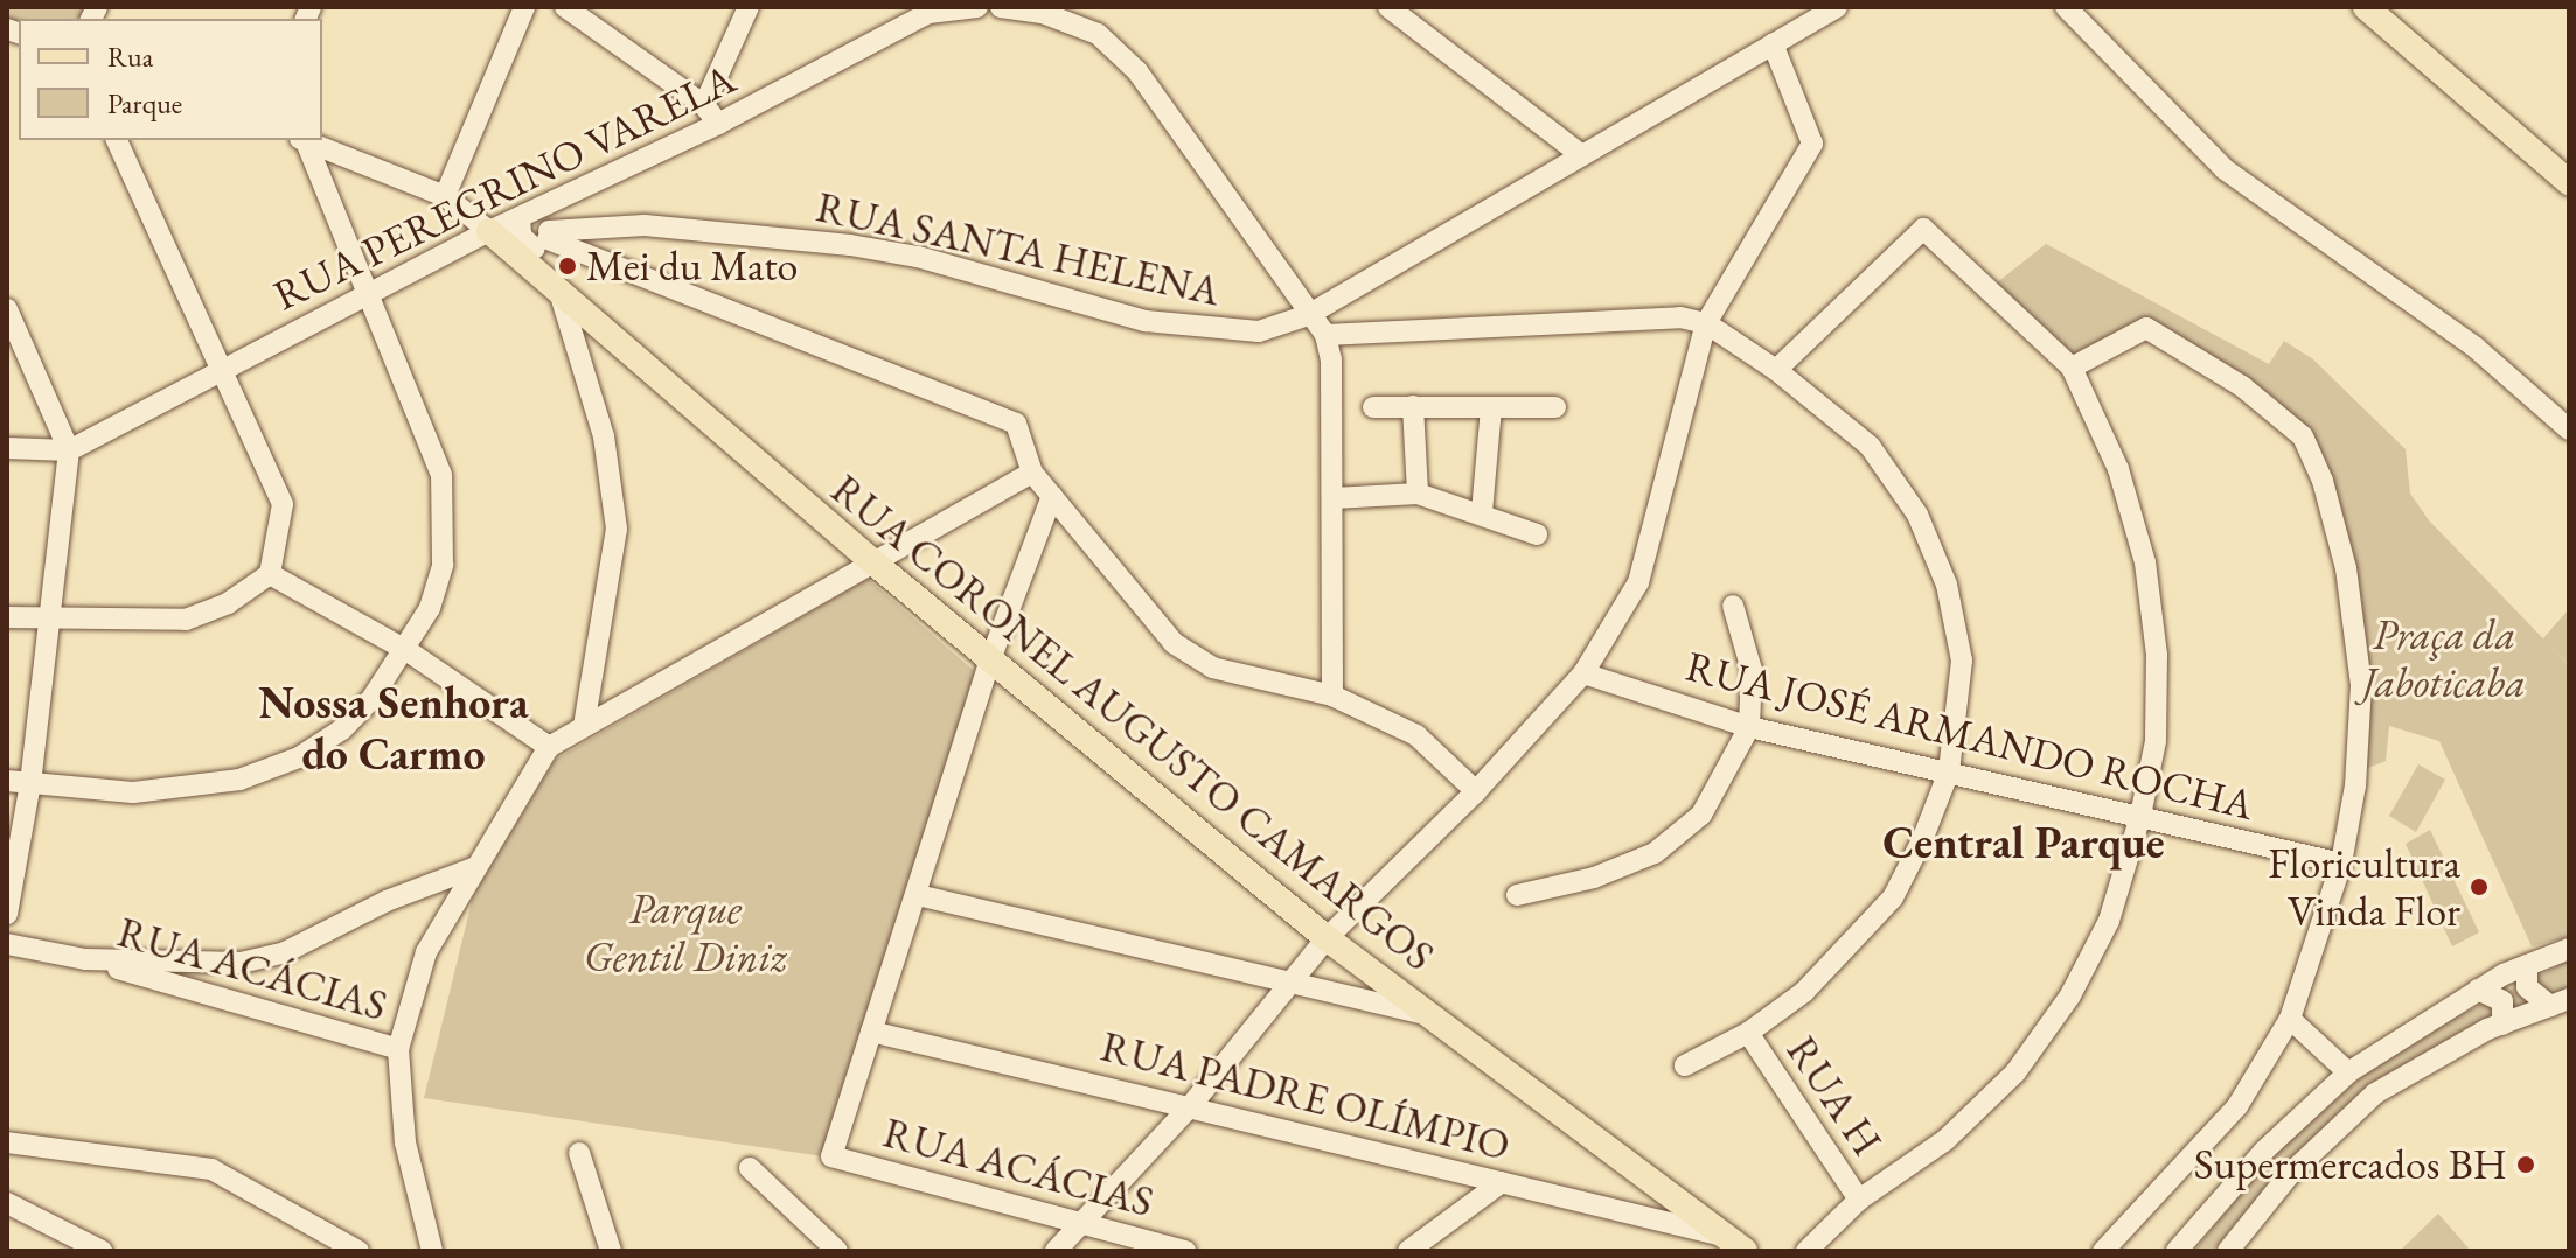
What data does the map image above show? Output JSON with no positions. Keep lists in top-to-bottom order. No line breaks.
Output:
{"streets":{"main road":["RUA CORONEL AUGUSTO CAMARGOS"],"street":["RUA PEREGRINO VARELA","RUA SANTA HELENA","RUA JOSÉ ARMANDO ROCHA","RUA ACÁCIAS","RUA PADRE OLÍMPIO","RUA H"]},"crossings":[["RUA PEREGRINO VARELA","RUA CORONEL AUGUSTO CAMARGOS"],["RUA SANTA HELENA","RUA CORONEL AUGUSTO CAMARGOS"],["RUA CORONEL AUGUSTO CAMARGOS","RUA PADRE OLÍMPIO"],["RUA ACÁCIAS","RUA PADRE OLÍMPIO"]],"districts":["Nossa Senhora do Carmo","Central Parque"],"parks":["Praça da Jaboticaba","Parque Gentil Diniz"],"places":["Mei du Mato","Floricultura Vinda Flor","Supermercados BH"],"legend":["Rua","Parque"]}
